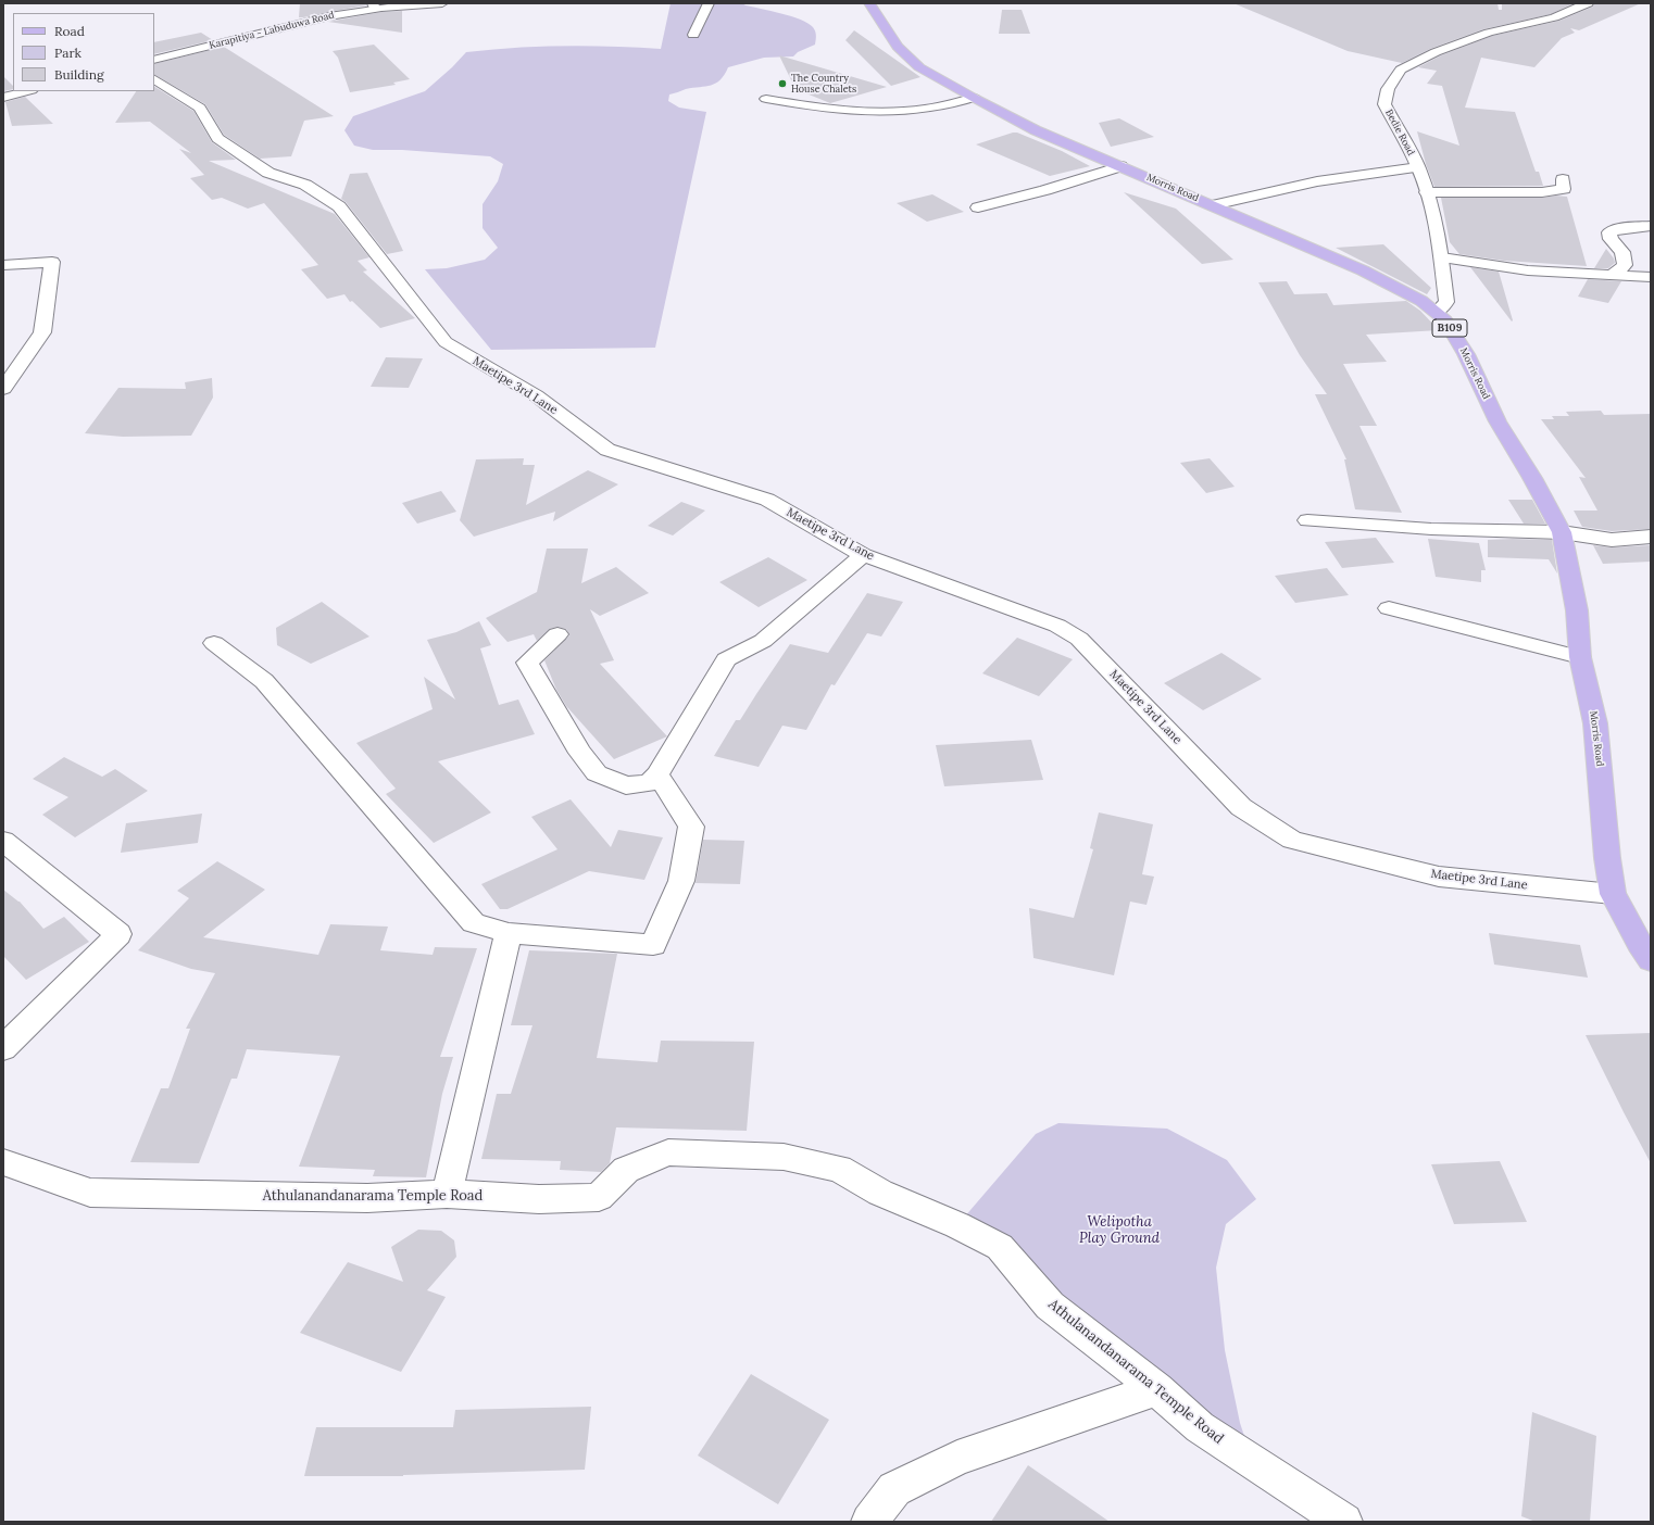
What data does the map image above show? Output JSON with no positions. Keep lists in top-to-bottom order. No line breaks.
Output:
{"streets":{"main road":["Morris Road","B109"],"street":["Karapitiya - Labuduwa Road","Bedie Road","Maetipe 3rd Lane","Athulanandanarama Temple Road"]},"crossings":[["Bedie Road","Morris Road"],["Morris Road","Maetipe 3rd Lane"]],"parks":["Welipotha Play Ground"],"places":["The Country House Chalets"],"legend":["Road","Park","Building"]}
